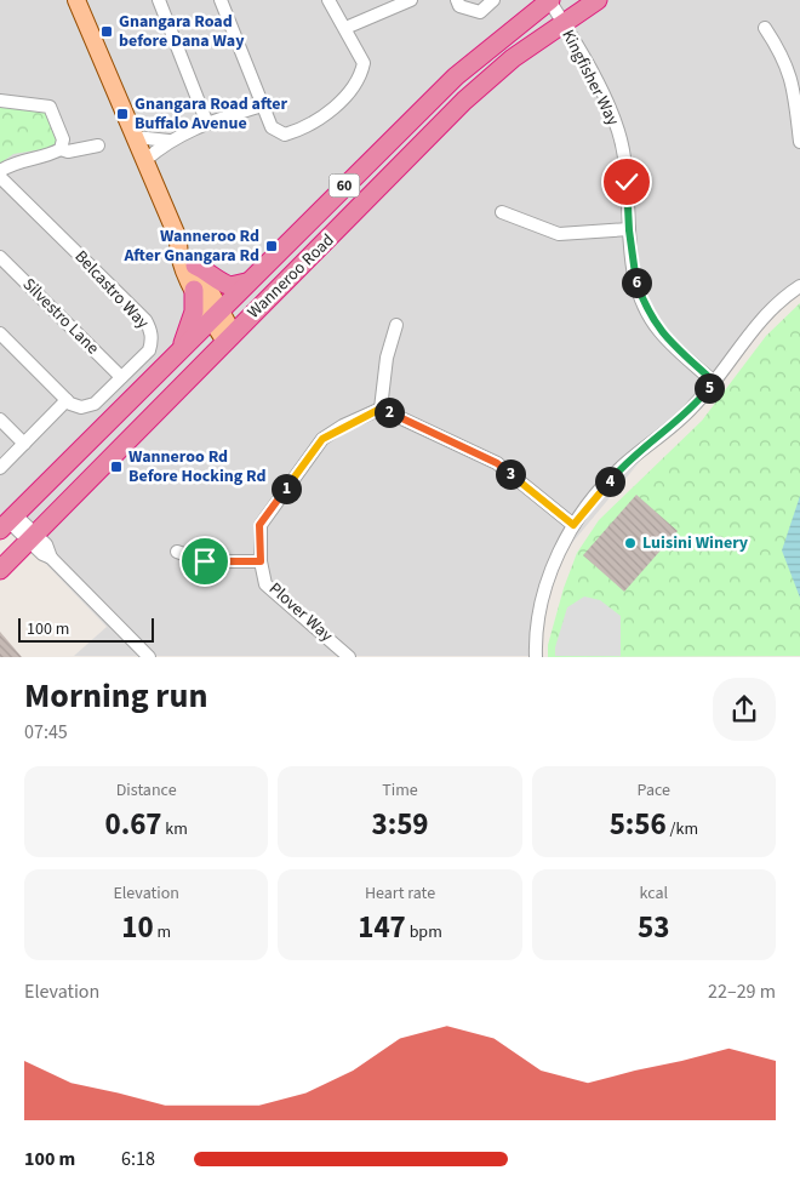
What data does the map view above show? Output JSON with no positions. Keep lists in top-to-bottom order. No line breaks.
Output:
{"streets":{"highway":["60","Wanneroo Road"],"street":["Kingfisher Way","Belcastro Way","Silvestro Lane","Plover Way"]},"crossings":[["Kingfisher Way","Wanneroo Road"],["Belcastro Way","Silvestro Lane"]],"places":{"transit":["Gnangara Road before Dana Way","Gnangara Road after Buffalo Avenue","Wanneroo Rd After Gnangara Rd","Wanneroo Rd Before Hocking Rd"],"other":["Luisini Winery"]},"scale_bar":"100 m","page":{"pins":["6","5","2","3","4","1"],"scale":"100 m","heading":["Morning run","07:45"],"stats":[["Distance","0.67 km"],["Time","3:59"],["Pace","5:56 /km"],["Elevation","10 m"],["Heart rate","147 bpm"],["kcal","53"]],"chart":["Elevation","22–29 m"],"list":[{"name":"100 m","note":"6:18"}]}}
